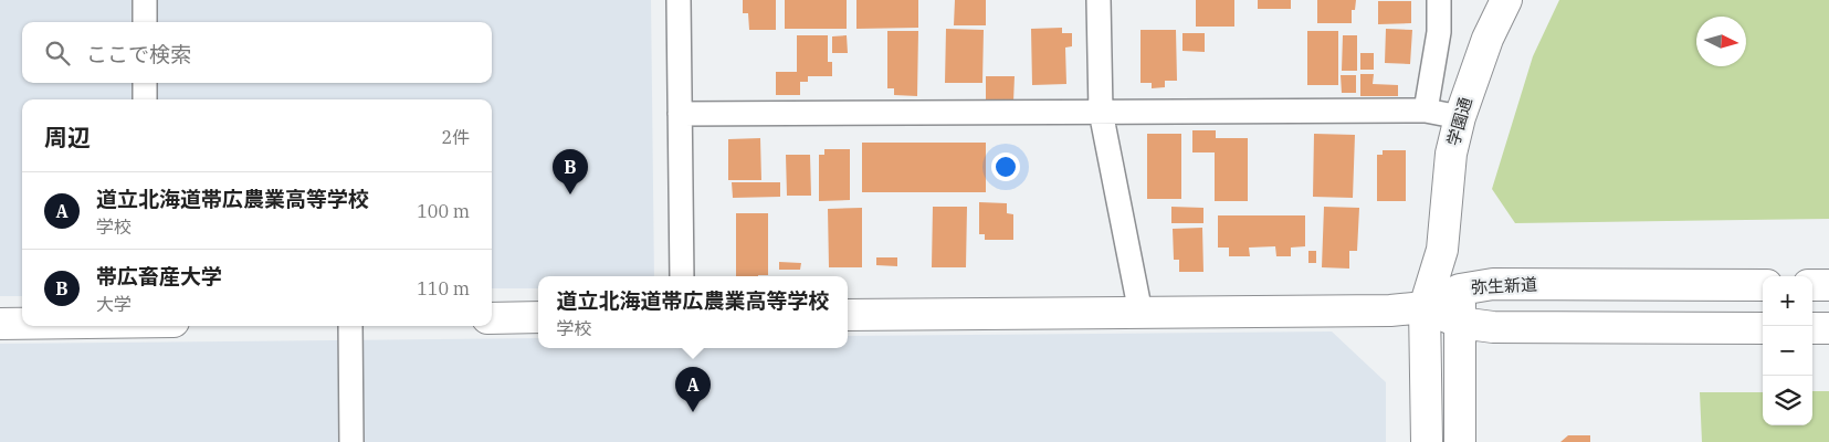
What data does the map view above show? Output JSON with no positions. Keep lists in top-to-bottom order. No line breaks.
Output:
{"streets":{"street":["学園通","弥生新道"]},"crossings":[["学園通","弥生新道"]],"north":"right","page":{"search":"ここで検索","heading":["周辺","2件"],"pins":["B","A"],"list":[{"mark":"A","name":"道立北海道帯広農業高等学校","note":"学校","value":"100 m"},{"mark":"B","name":"帯広畜産大学","note":"大学","value":"110 m"}],"map_buttons":["+","−"],"popup":["道立北海道帯広農業高等学校","学校"]}}
